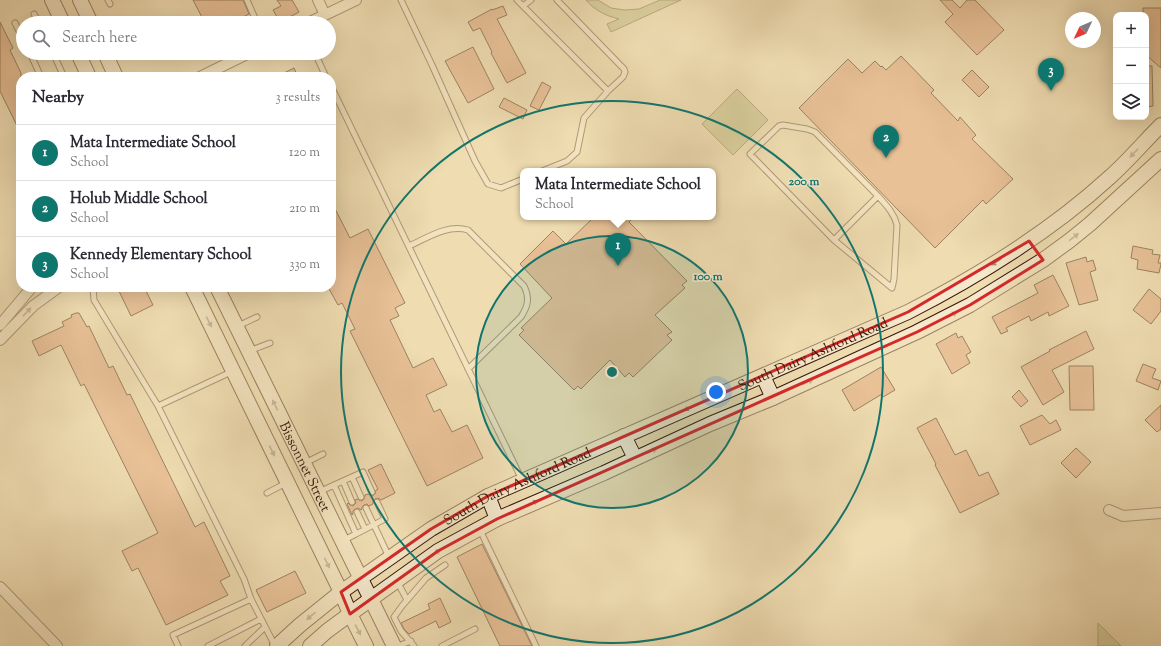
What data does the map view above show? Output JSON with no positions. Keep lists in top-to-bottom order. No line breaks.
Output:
{"streets":{"main road":["South Dairy Ashford Road","Bissonnet Street"]},"crossings":[["South Dairy Ashford Road","Bissonnet Street"]],"north":"bottom left","page":{"map_buttons":["+","−"],"search":"Search here","pins":["3","2","1"],"heading":["Nearby","3 results"],"list":[{"mark":"1","name":"Mata Intermediate School","note":"School","value":"120 m"},{"mark":"2","name":"Holub Middle School","note":"School","value":"210 m"},{"mark":"3","name":"Kennedy Elementary School","note":"School","value":"330 m"}],"popup":["Mata Intermediate School","School"]},"rings":["200 m","100 m"]}
